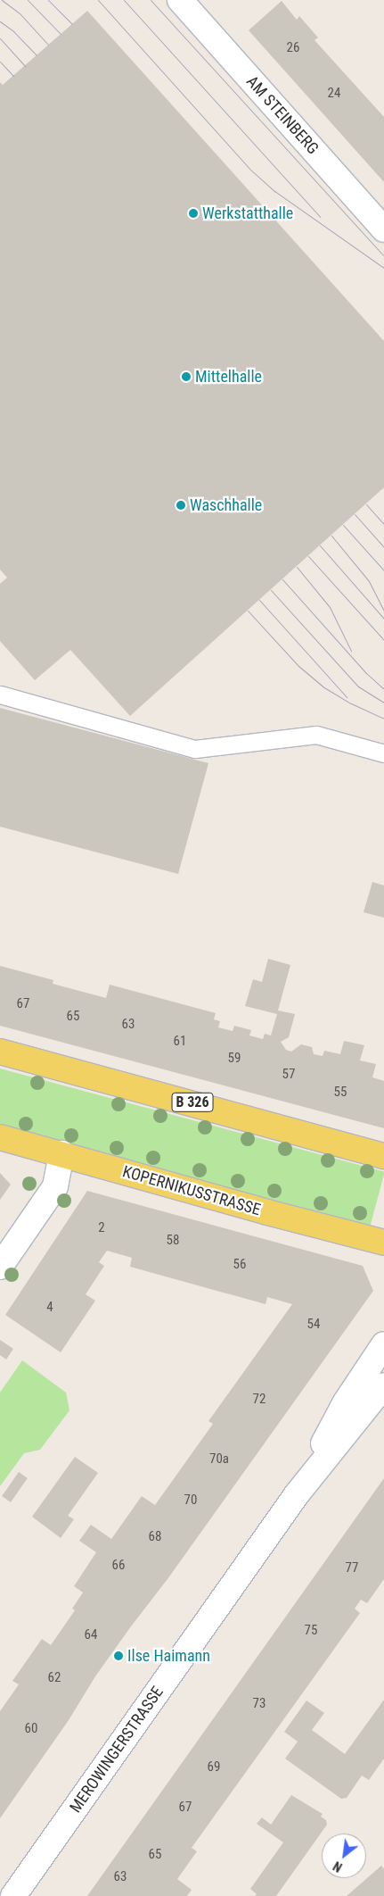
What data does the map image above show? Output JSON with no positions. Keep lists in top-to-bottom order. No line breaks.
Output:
{"streets":{"main road":["AM STEINBERG","B 326","KOPERNIKUSSTRASSE","MEROWINGERSTRASSE"]},"places":["Werkstatthalle","Mittelhalle","Waschhalle","Ilse Haimann"],"house_numbers":["26","24","67","65","63","61","59","57","55","2","58","56","4","54","72","70a","70","68","66","77","75","64","62","73","60","69","67","65","63"],"north":"bottom left"}
